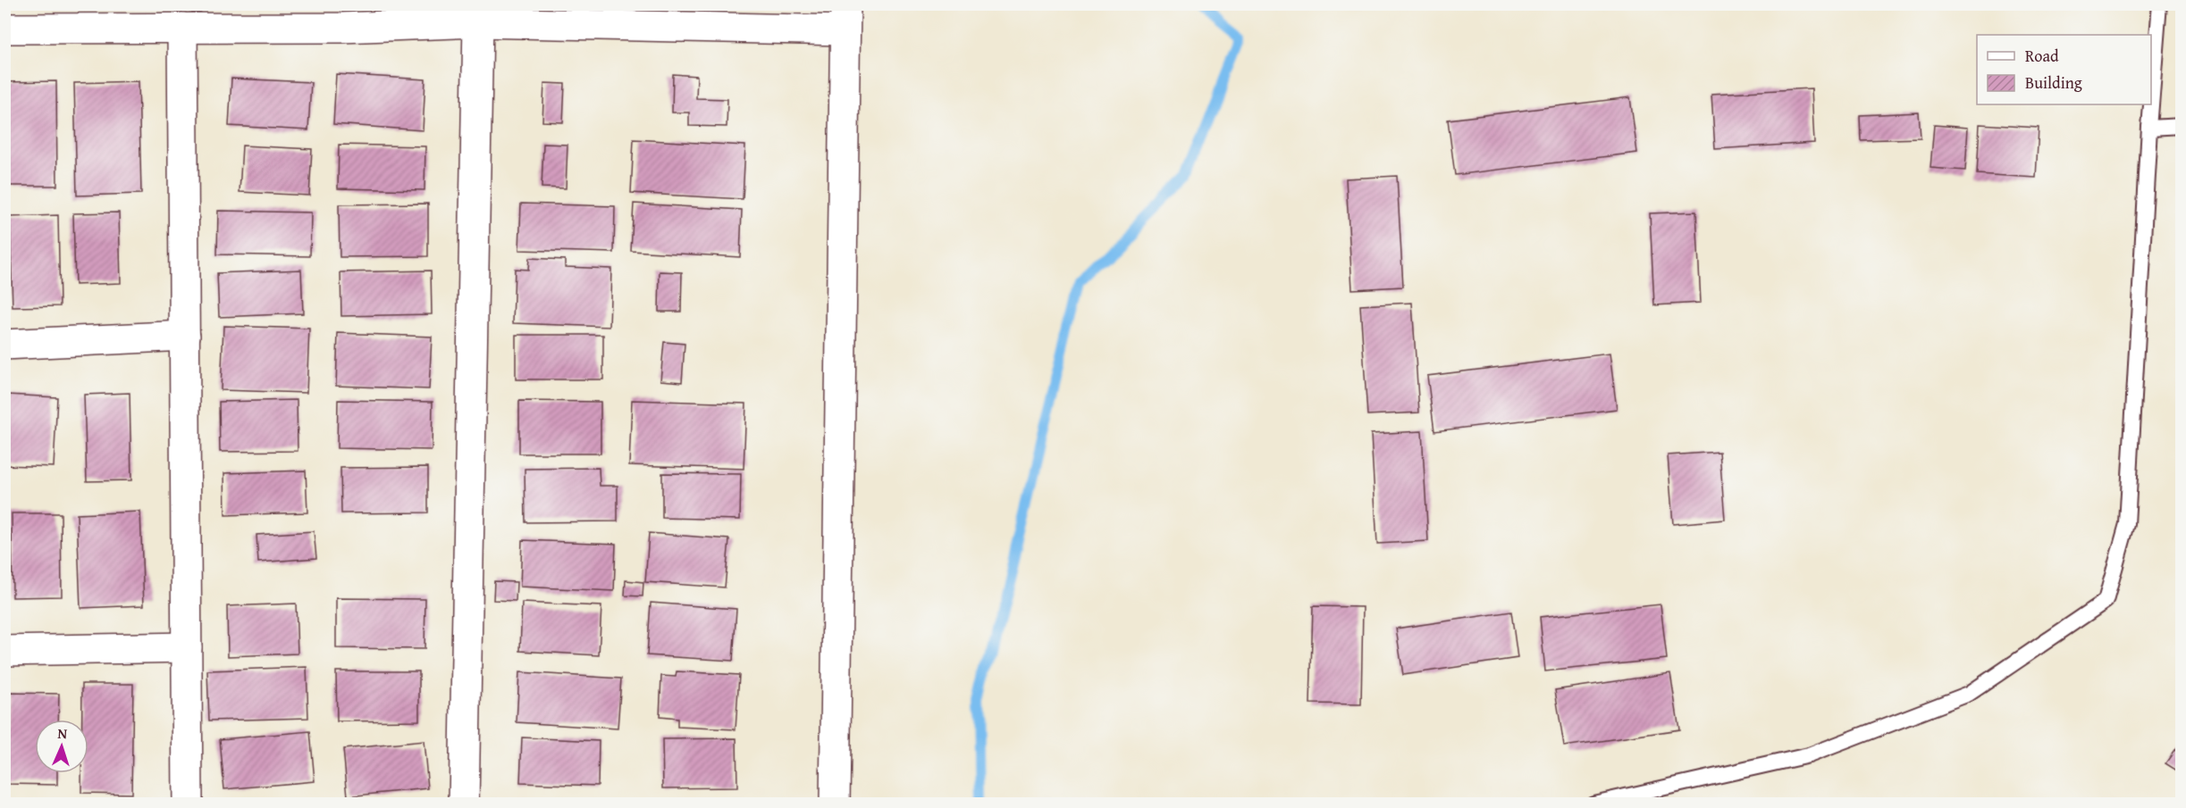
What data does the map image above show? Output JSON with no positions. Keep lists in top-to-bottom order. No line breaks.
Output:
{"legend":["Road","Building"],"north":"top"}
